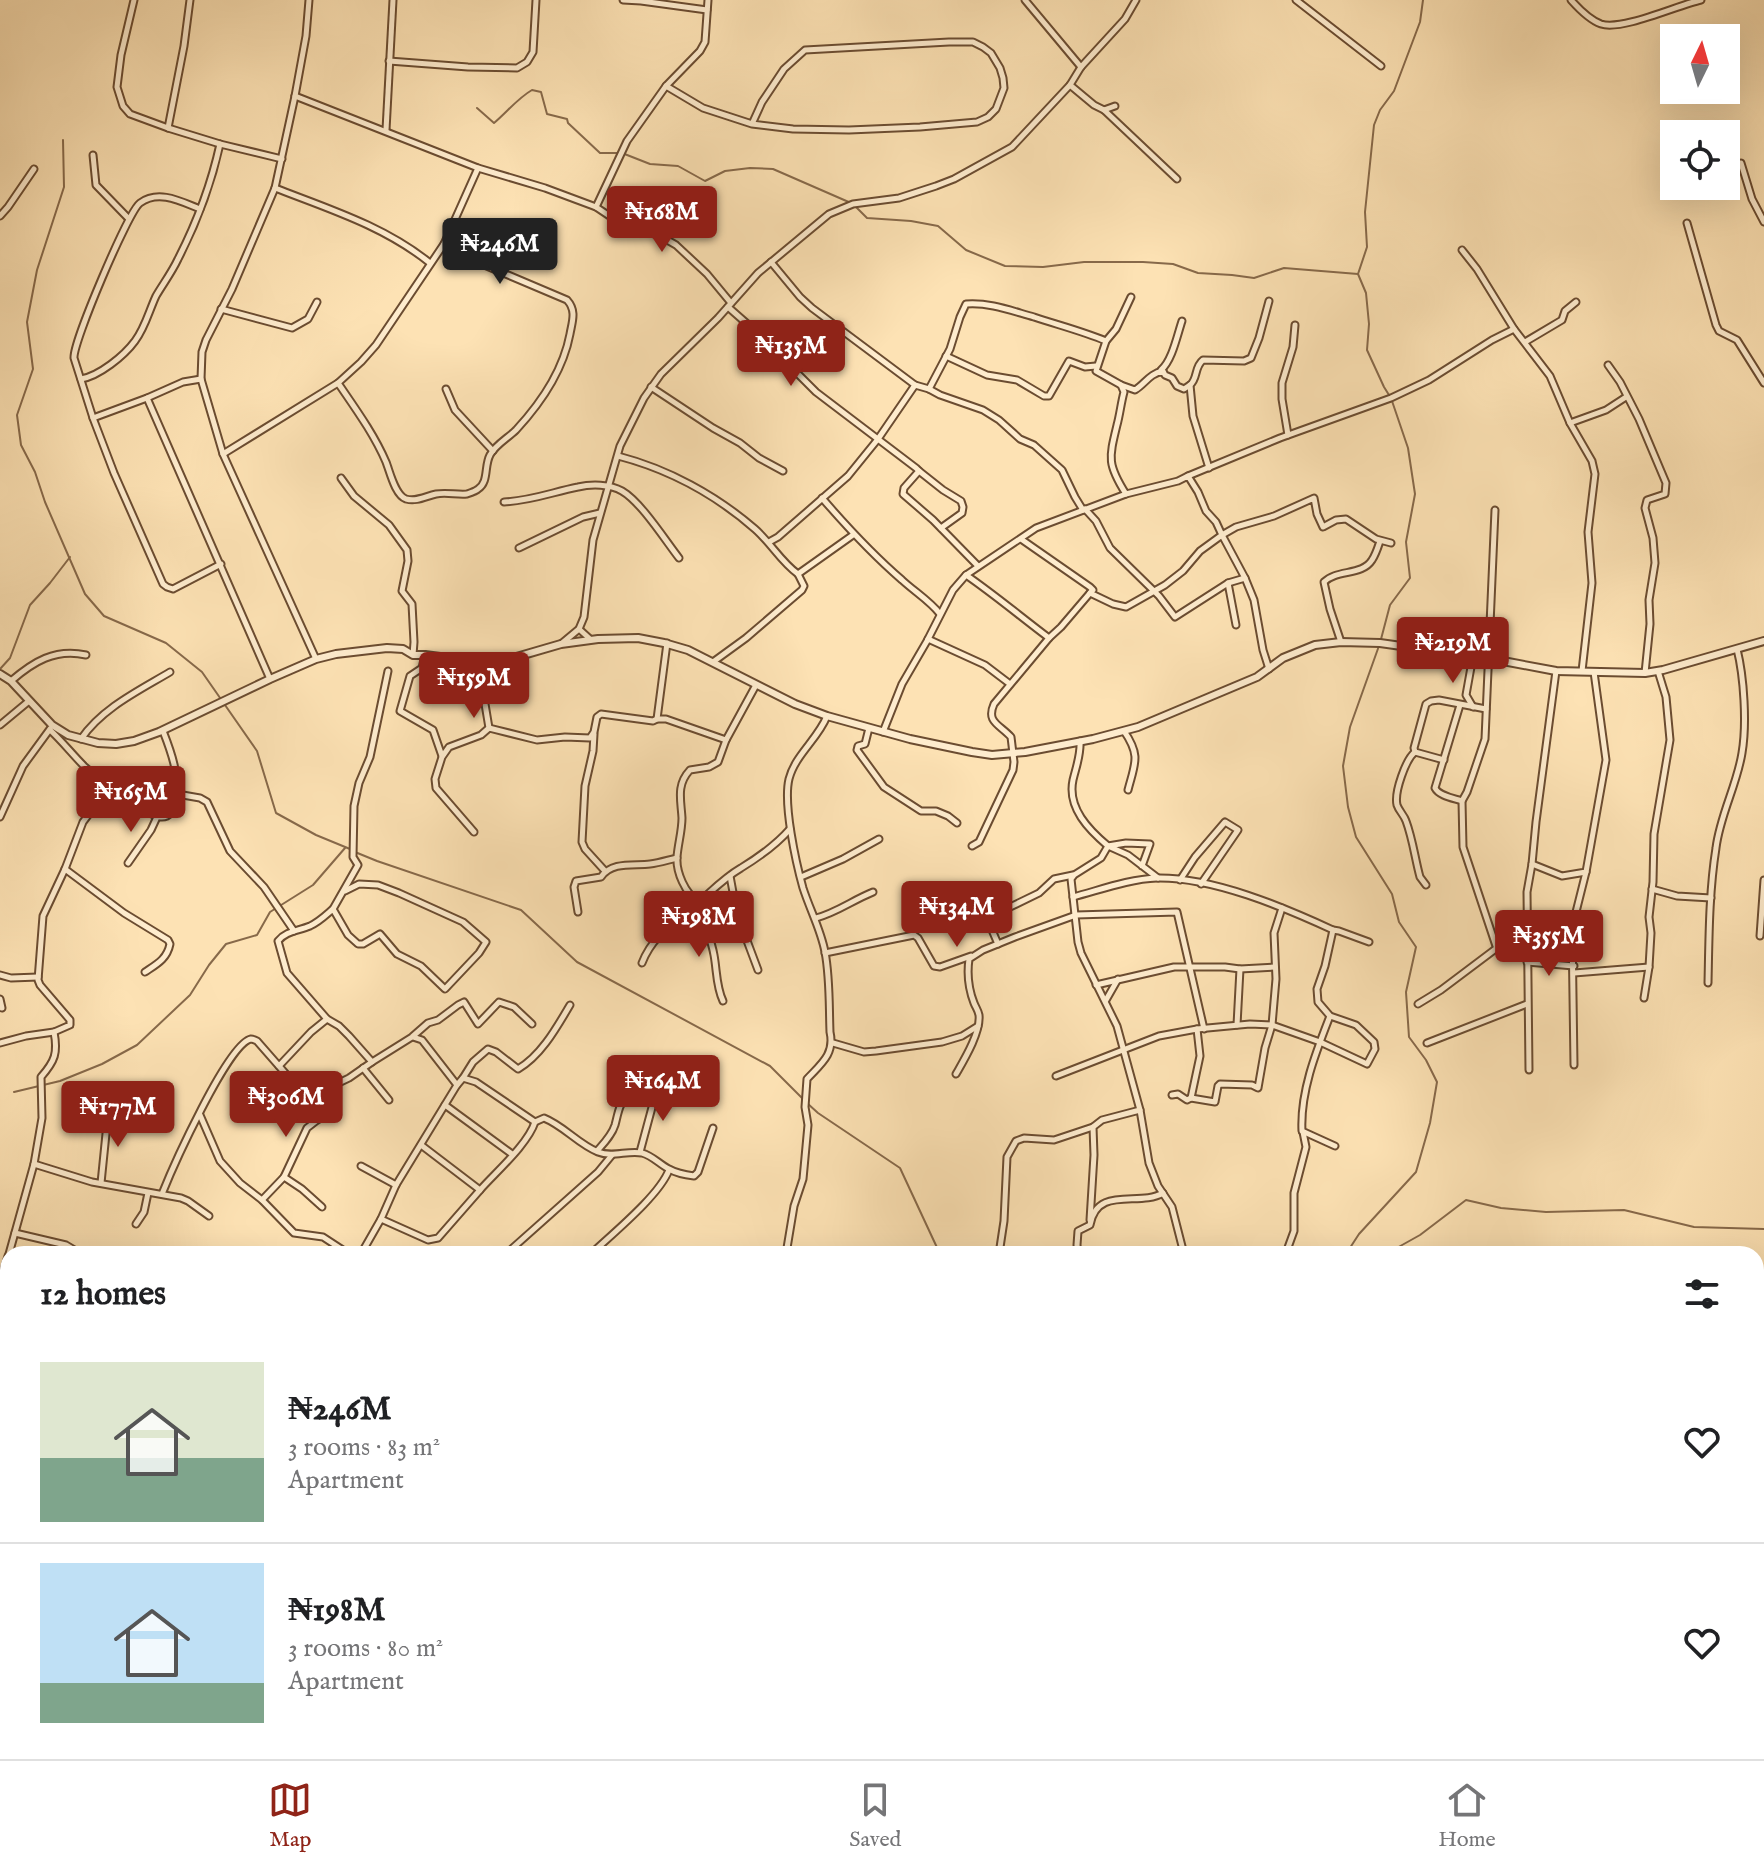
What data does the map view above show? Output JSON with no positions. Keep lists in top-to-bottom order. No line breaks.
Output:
{"north":"top","page":{"price":["₦168M","₦246M","₦135M","₦219M","₦159M","₦165M","₦134M","₦198M","₦355M","₦164M","₦306M","₦177M"],"heading":"12 homes","list":[{"name":"₦246M","note":"3 rooms · 83 m² · Apartment"},{"name":"₦198M","note":"3 rooms · 80 m² · Apartment"}],"tabs":["Map","Saved","Home"]}}
